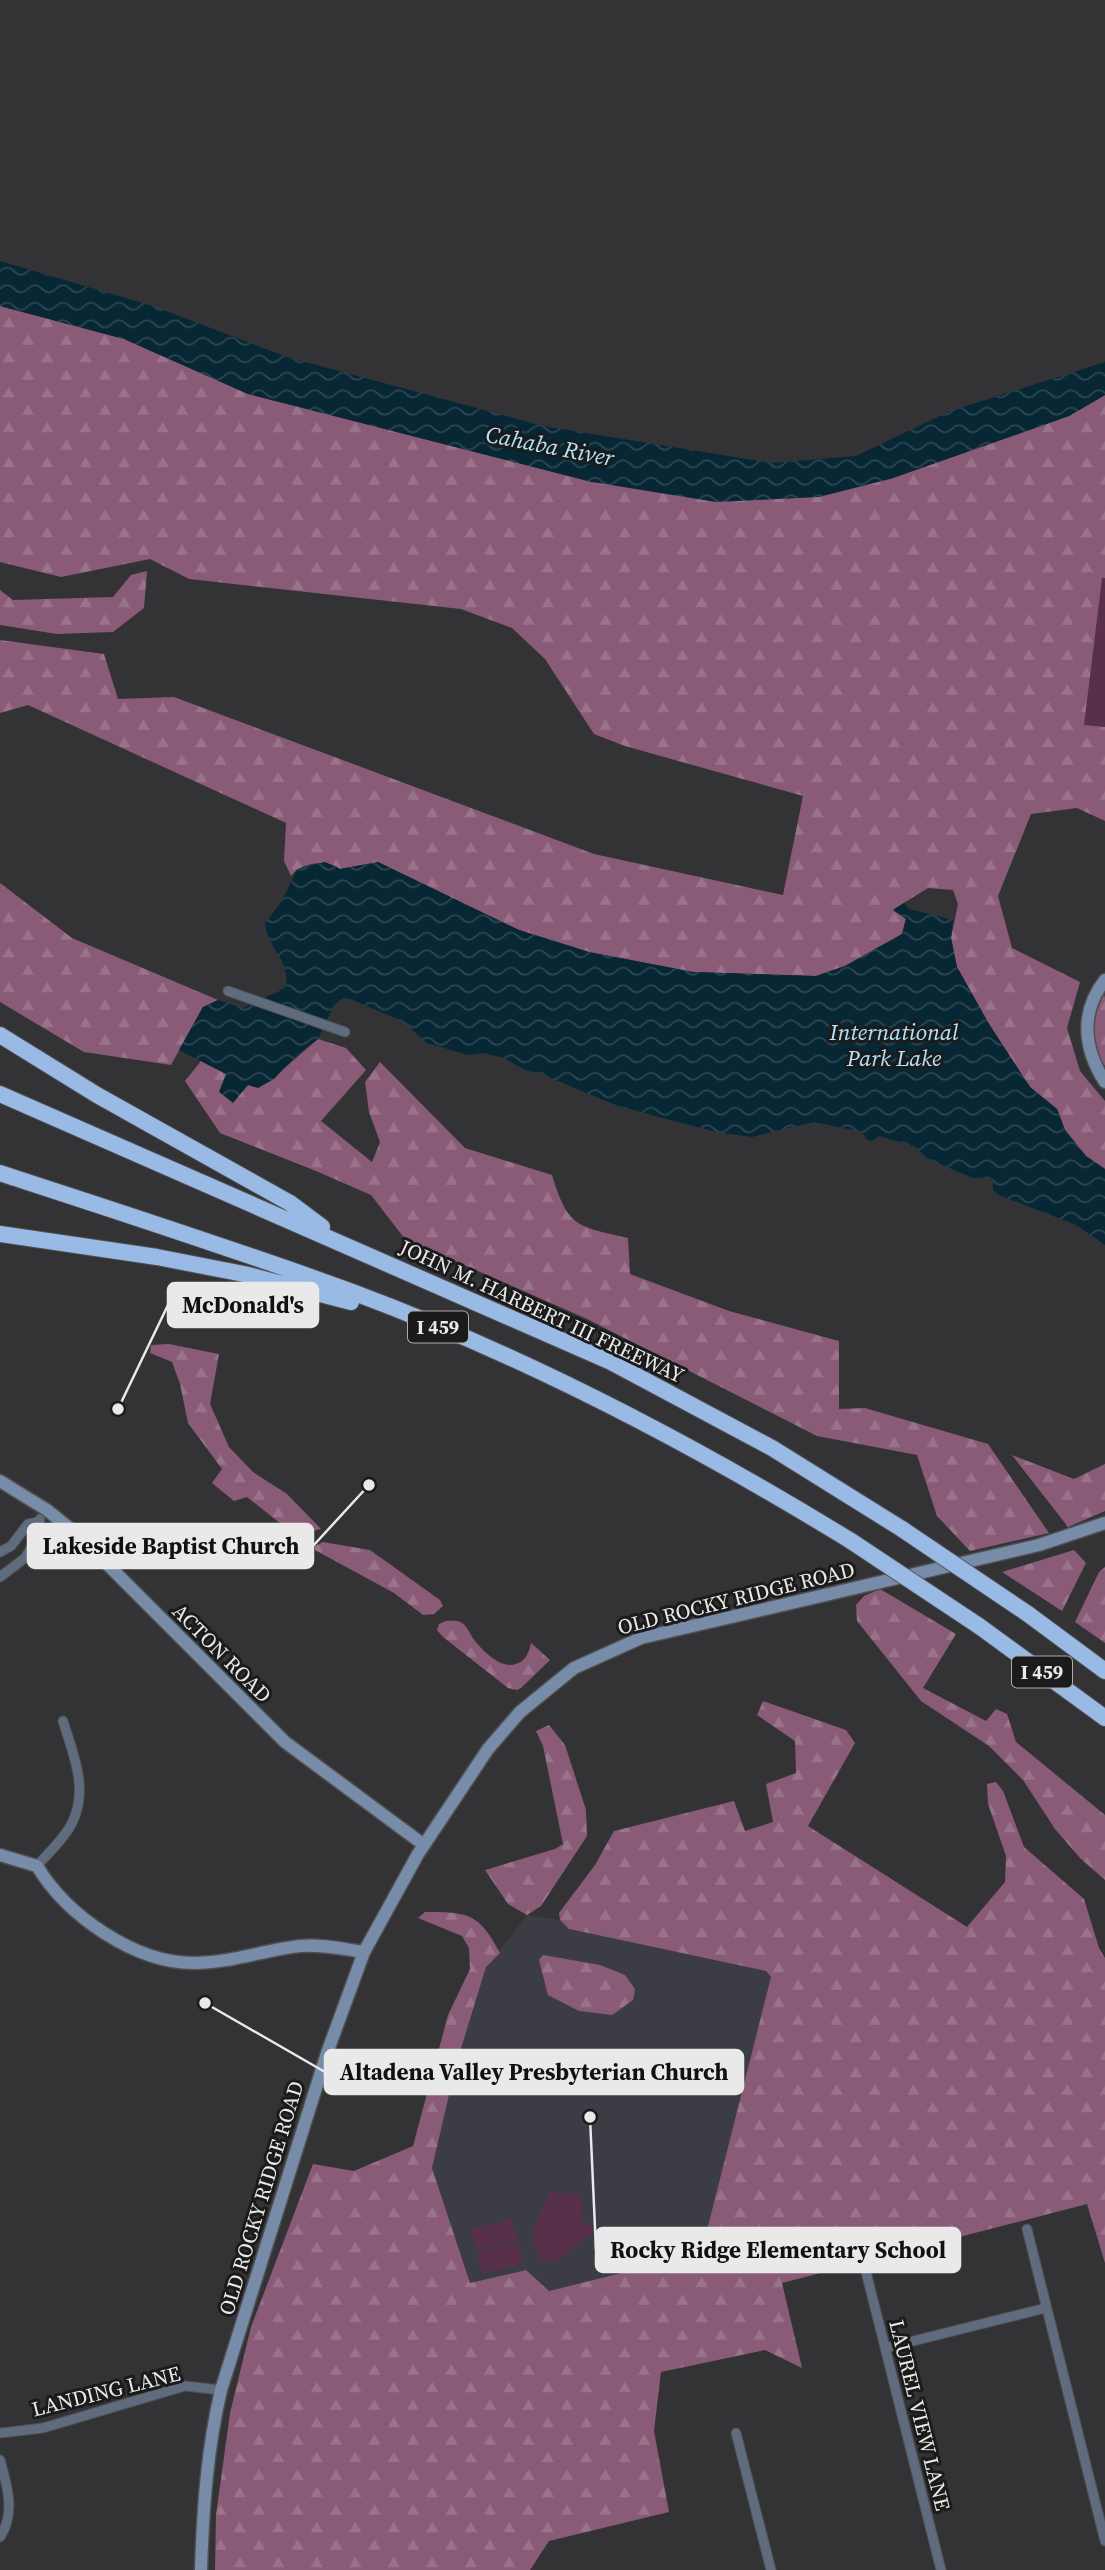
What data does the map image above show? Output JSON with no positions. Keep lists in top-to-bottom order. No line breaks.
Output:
{"streets":{"highway":["JOHN M. HARBERT III FREEWAY","I 459"],"street":["OLD ROCKY RIDGE ROAD","ACTON ROAD","LANDING LANE","LAUREL VIEW LANE"]},"crossings":[["OLD ROCKY RIDGE ROAD","ACTON ROAD"],["OLD ROCKY RIDGE ROAD","LANDING LANE"]],"water":["Cahaba River","International Park Lake"],"places":["McDonald's","Lakeside Baptist Church","Altadena Valley Presbyterian Church","Rocky Ridge Elementary School"]}
